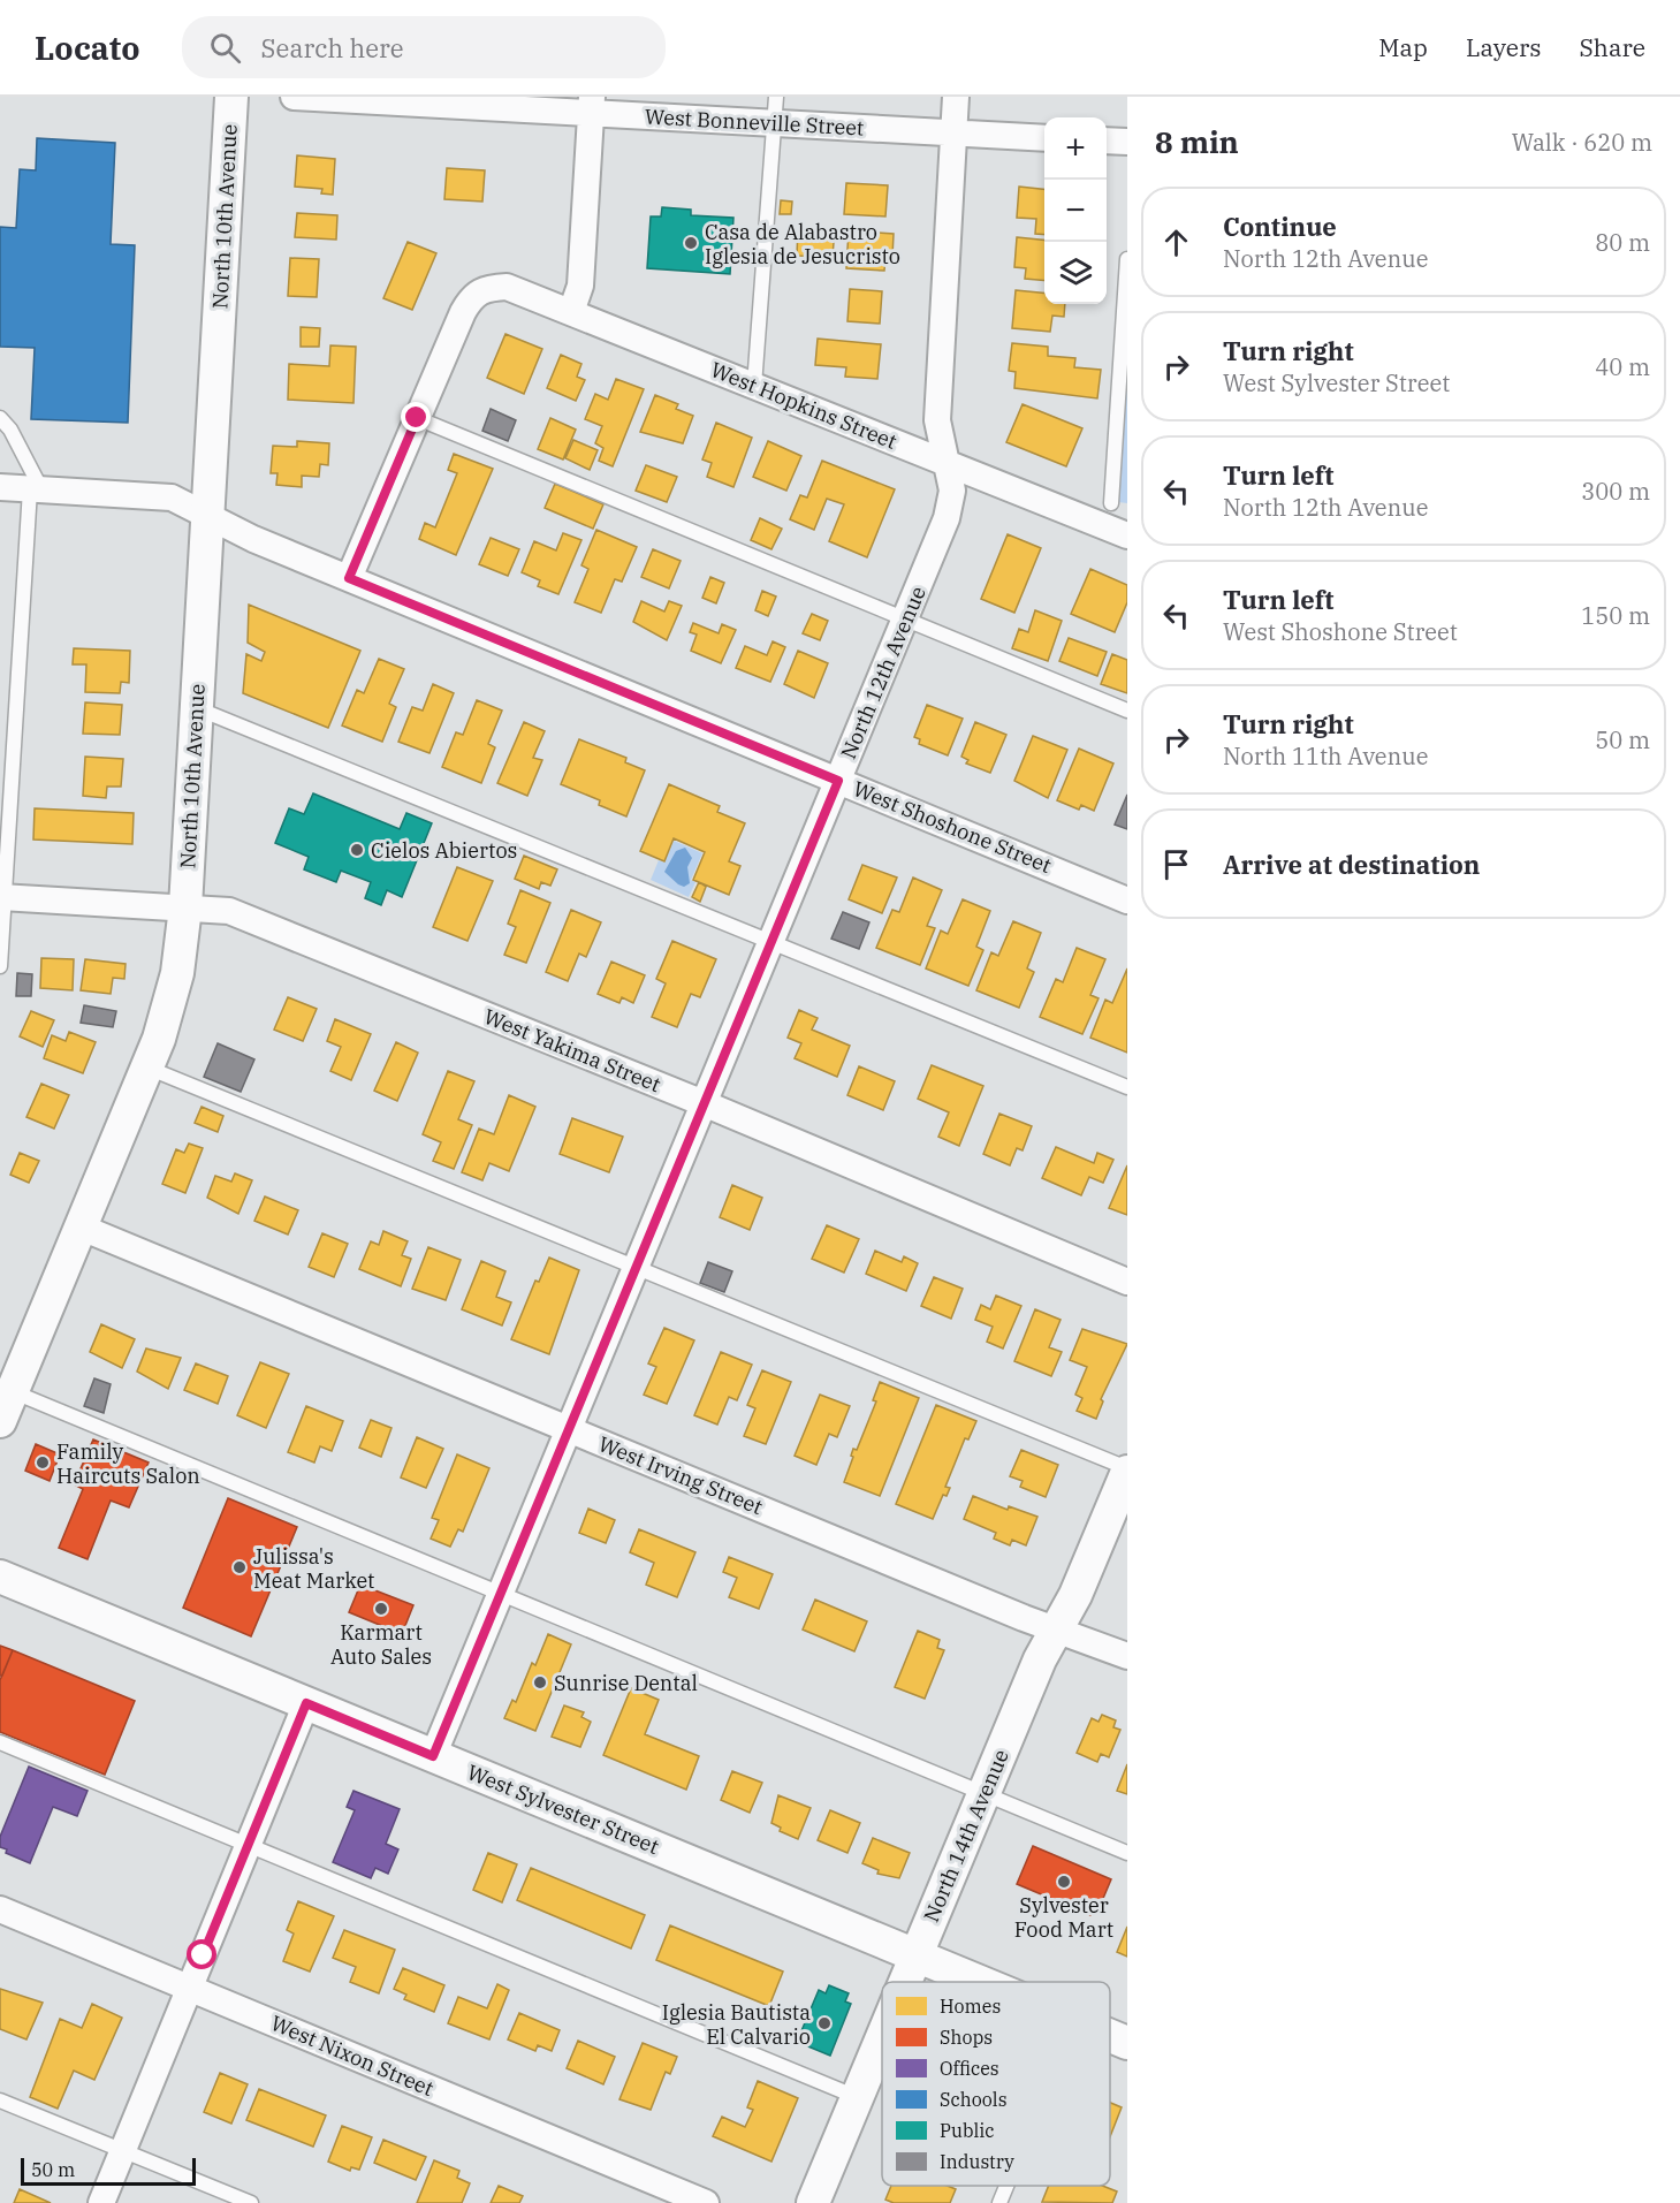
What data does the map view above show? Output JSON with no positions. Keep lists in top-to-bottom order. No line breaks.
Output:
{"streets":{"street":["West Bonneville Street","North 10th Avenue","West Hopkins Street","North 12th Avenue","West Shoshone Street","West Yakima Street","West Irving Street","West Sylvester Street","North 14th Avenue","West Nixon Street"]},"crossings":[["West Bonneville Street","North 12th Avenue"],["North 10th Avenue","West Shoshone Street"],["North 10th Avenue","West Yakima Street"],["North 10th Avenue","West Irving Street"],["West Hopkins Street","North 12th Avenue"],["North 12th Avenue","West Shoshone Street"],["North 12th Avenue","West Yakima Street"],["North 12th Avenue","West Irving Street"],["North 12th Avenue","West Sylvester Street"],["West Irving Street","North 14th Avenue"],["West Sylvester Street","North 14th Avenue"]],"places":["Casa de Alabastro Iglesia de Jesucristo","Cielos Abiertos","Family Haircuts Salon","Julissa's Meat Market","Karmart Auto Sales","Sunrise Dental","Sylvester Food Mart","Iglesia Bautista El Calvario"],"legend":["Homes","Shops","Offices","Schools","Public","Industry"],"scale_bar":"50 m","page":{"header":"Locato","search":"Search here","nav":["Map","Layers","Share"],"heading":["8 min","Walk · 620 m"],"map_buttons":["+","−"],"list":[["Continue","North 12th Avenue","80 m"],["Turn right","West Sylvester Street","40 m"],["Turn left","North 12th Avenue","300 m"],["Turn left","West Shoshone Street","150 m"],["Turn right","North 11th Avenue","50 m"],"Arrive at destination"],"scale":"50 m"}}
